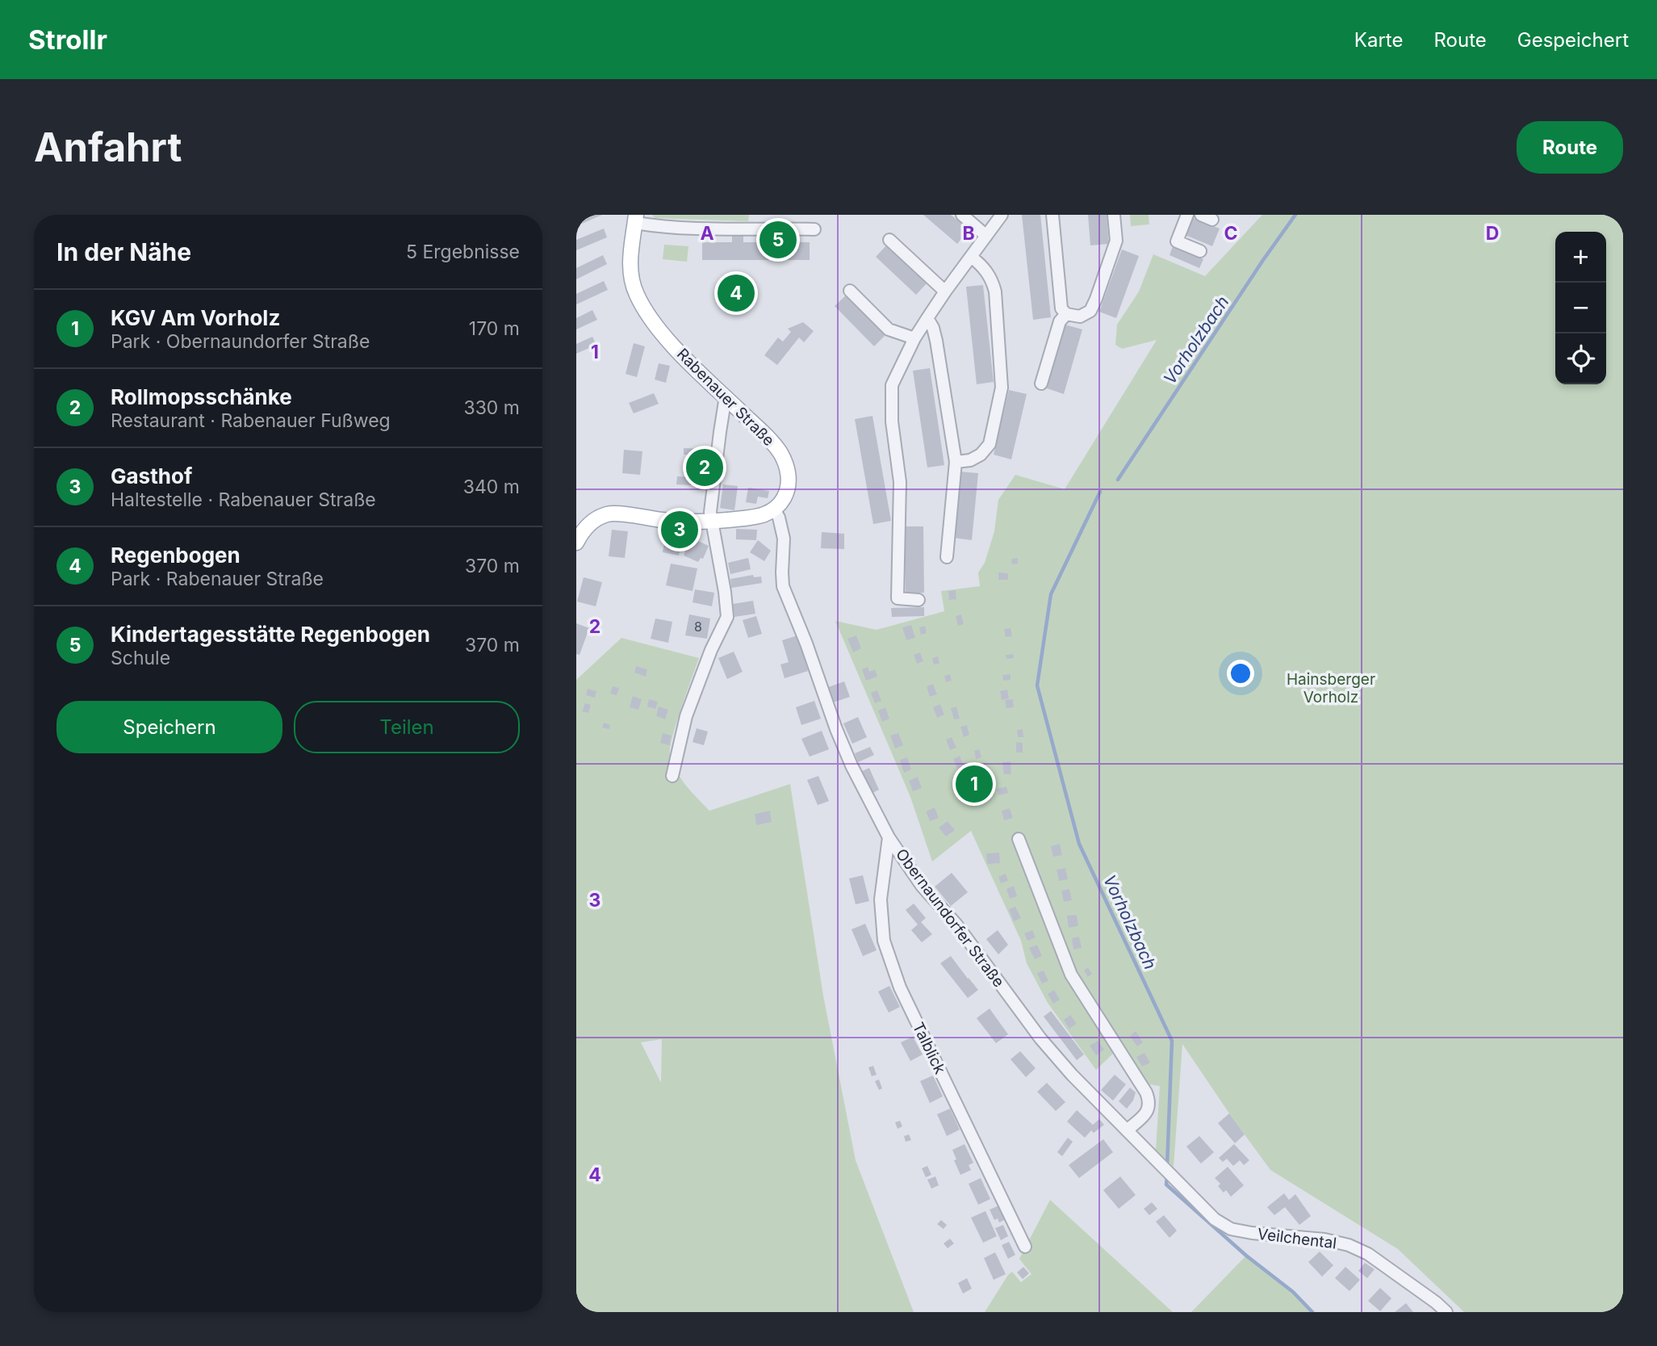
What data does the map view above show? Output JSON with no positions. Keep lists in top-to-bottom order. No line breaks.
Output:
{"streets":{"main road":["Rabenauer Straße"],"street":["Obernaundorfer Straße","Talblick","Veilchental"]},"crossings":[["Rabenauer Straße","Obernaundorfer Straße"],["Obernaundorfer Straße","Talblick"],["Obernaundorfer Straße","Veilchental"]],"water":["Vorholzbach"],"parks":["Hainsberger Vorholz"],"house_numbers":["8"],"page":{"header":"Strollr","nav":["Karte","Route","Gespeichert"],"buttons":["Route",["Speichern","Teilen"]],"title":"Anfahrt","heading":["In der Nähe","5 Ergebnisse"],"pins":["5","4","2","3","1"],"map_buttons":["+","−"],"list":[{"mark":"1","name":"KGV Am Vorholz","note":"Park · Obernaundorfer Straße","value":"170 m"},{"mark":"2","name":"Rollmopsschänke","note":"Restaurant · Rabenauer Fußweg","value":"330 m"},{"mark":"3","name":"Gasthof","note":"Haltestelle · Rabenauer Straße","value":"340 m"},{"mark":"4","name":"Regenbogen","note":"Park · Rabenauer Straße","value":"370 m"},{"mark":"5","name":"Kindertagesstätte Regenbogen","note":"Schule","value":"370 m"}]},"grid":{"columns":["A","B","C","D"],"rows":["1","2","3","4"]}}
